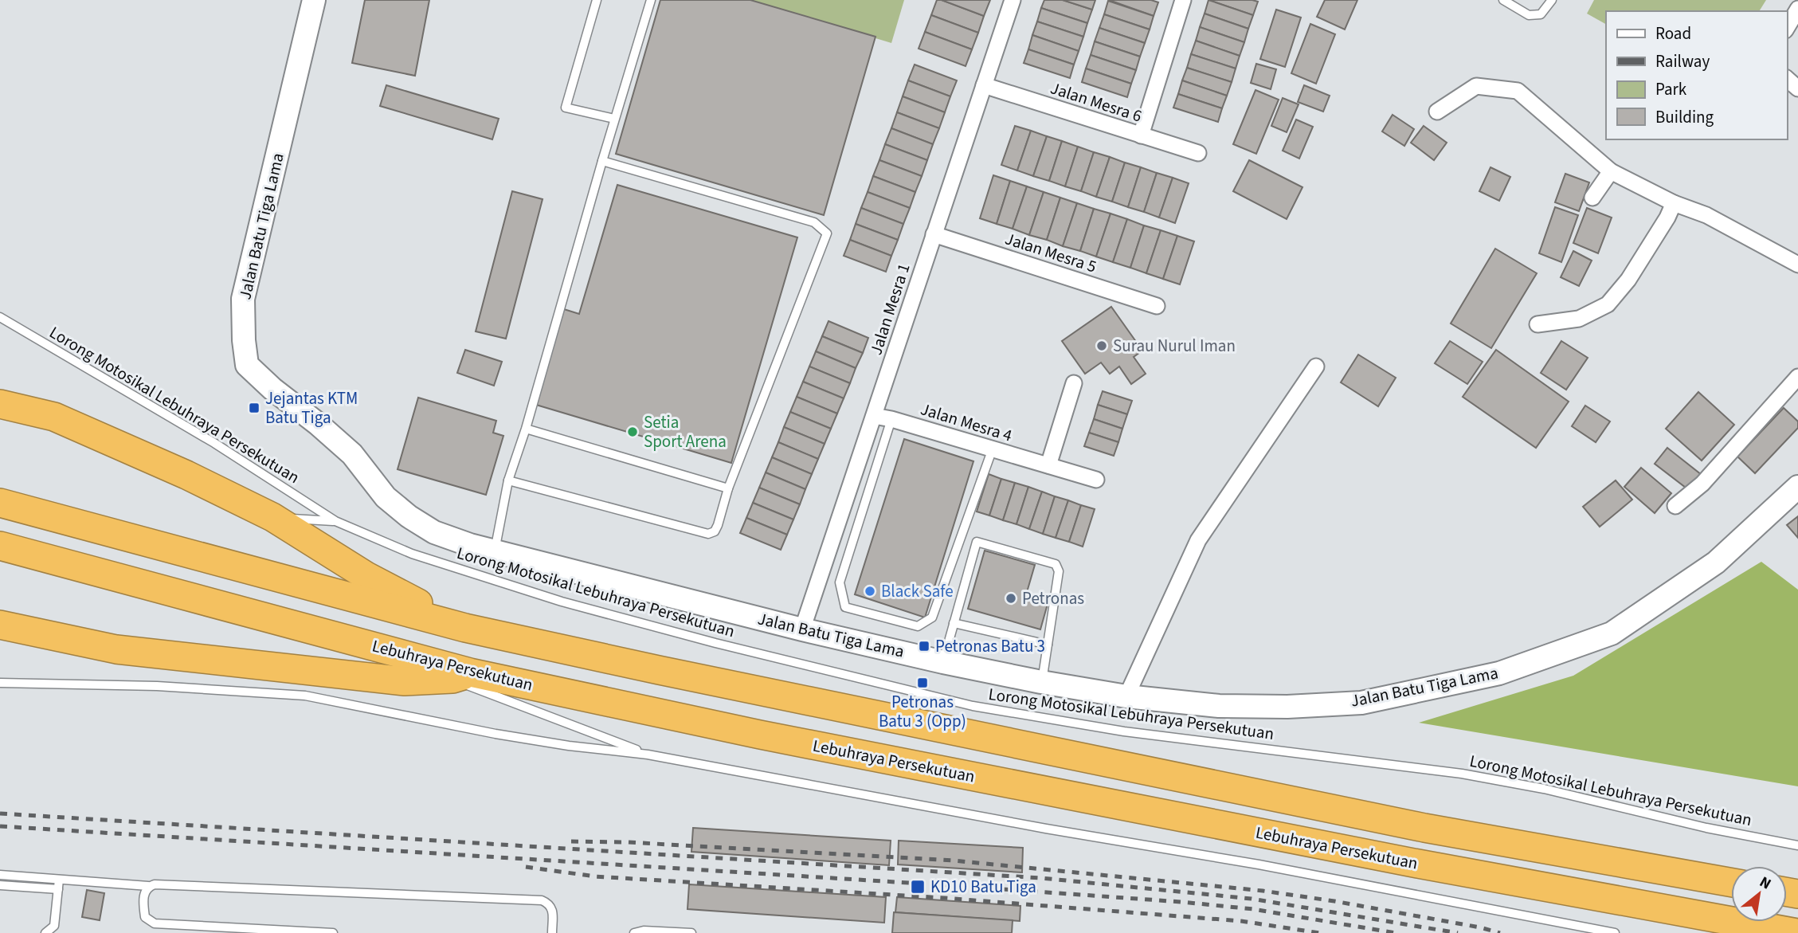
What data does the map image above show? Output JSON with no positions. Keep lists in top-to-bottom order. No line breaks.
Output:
{"streets":{"highway":["Lebuhraya Persekutuan"],"street":["Jalan Mesra 6","Jalan Batu Tiga Lama","Jalan Mesra 5","Jalan Mesra 1","Jalan Mesra 4"],"lane":["Lorong Motosikal Lebuhraya Persekutuan"]},"crossings":[["Jalan Mesra 6","Jalan Mesra 1"],["Jalan Batu Tiga Lama","Jalan Mesra 1"],["Jalan Mesra 5","Jalan Mesra 1"],["Jalan Mesra 1","Jalan Mesra 4"]],"places":{"other":["Surau Nurul Iman","Setia Sport Arena","Black Safe","Petronas"],"transit":["Jejantas KTM Batu Tiga","Petronas Batu 3","Petronas Batu 3 (Opp)","KD10 Batu Tiga"]},"legend":["Road","Railway","Park","Building"],"north":"top right"}
